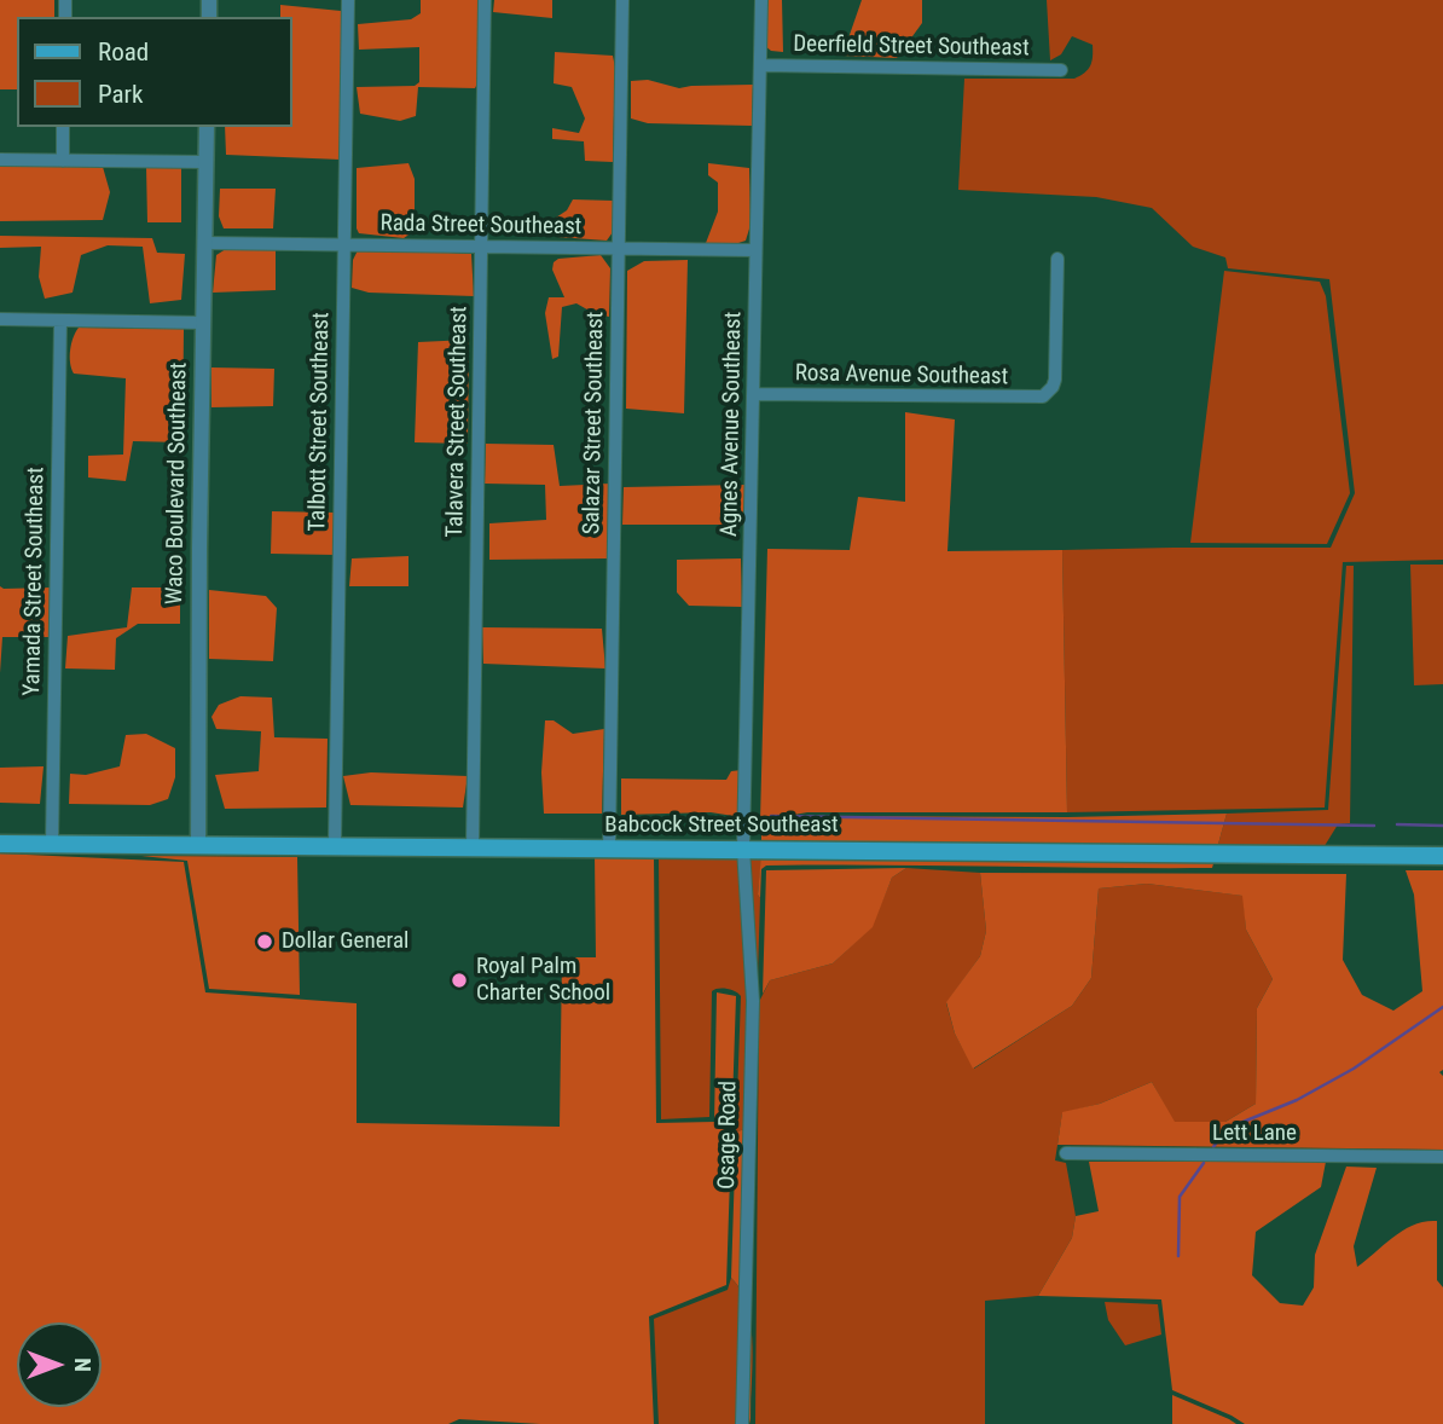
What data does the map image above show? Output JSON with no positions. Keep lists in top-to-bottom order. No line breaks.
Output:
{"streets":{"main road":["Babcock Street Southeast"],"street":["Deerfield Street Southeast","Rada Street Southeast","Rosa Avenue Southeast","Talbott Street Southeast","Talavera Street Southeast","Salazar Street Southeast","Agnes Avenue Southeast","Waco Boulevard Southeast","Yamada Street Southeast","Lett Lane","Osage Road"]},"crossings":[["Deerfield Street Southeast","Agnes Avenue Southeast"],["Rada Street Southeast","Talbott Street Southeast"],["Rada Street Southeast","Talavera Street Southeast"],["Rada Street Southeast","Salazar Street Southeast"],["Rada Street Southeast","Agnes Avenue Southeast"],["Rada Street Southeast","Waco Boulevard Southeast"],["Rosa Avenue Southeast","Agnes Avenue Southeast"],["Talbott Street Southeast","Babcock Street Southeast"],["Talavera Street Southeast","Babcock Street Southeast"],["Salazar Street Southeast","Babcock Street Southeast"],["Agnes Avenue Southeast","Babcock Street Southeast"],["Agnes Avenue Southeast","Osage Road"],["Waco Boulevard Southeast","Babcock Street Southeast"],["Yamada Street Southeast","Babcock Street Southeast"],["Babcock Street Southeast","Osage Road"]],"places":["Dollar General","Royal Palm Charter School"],"legend":["Road","Park"],"north":"right"}
